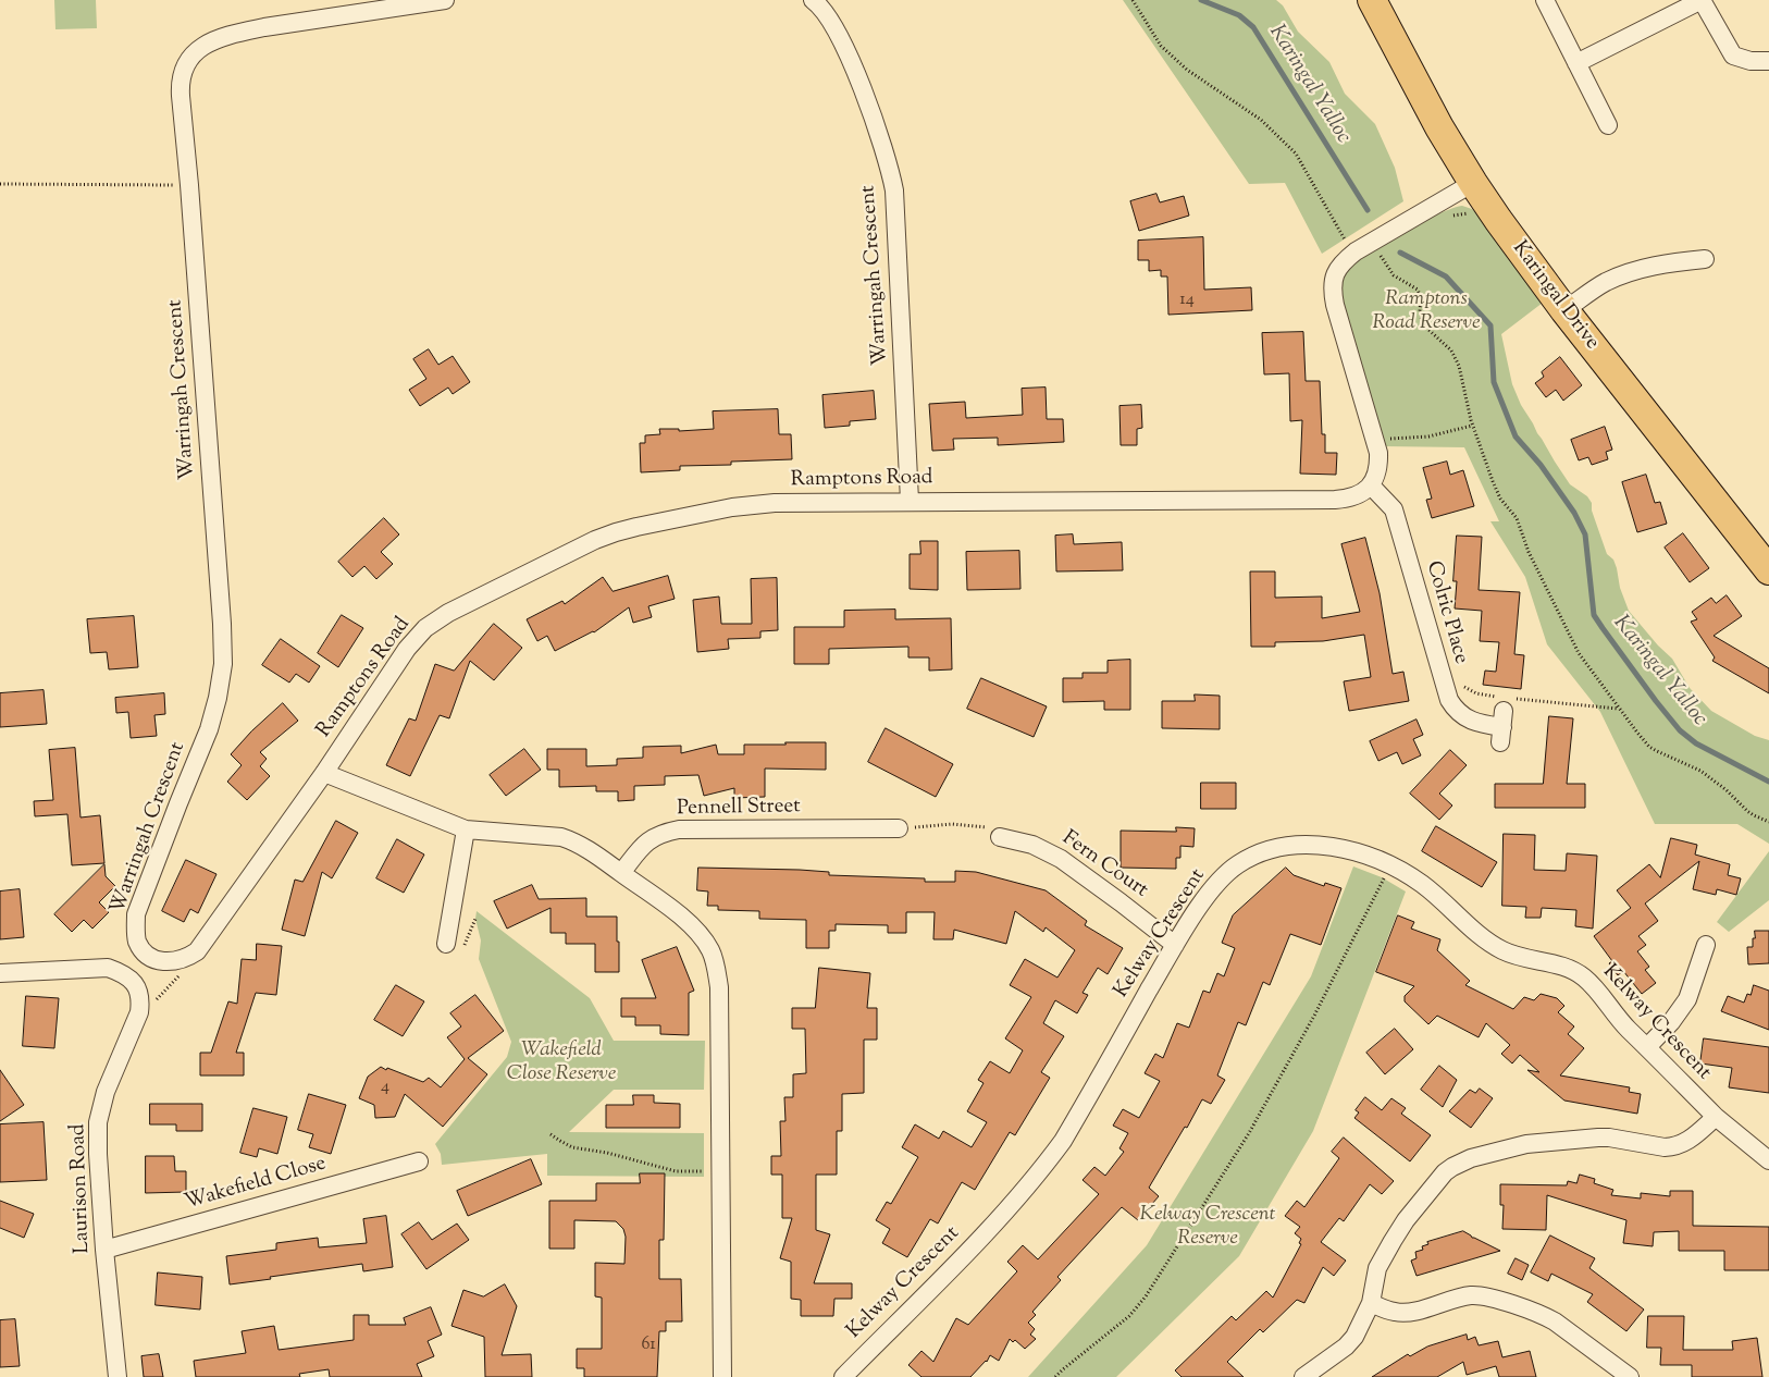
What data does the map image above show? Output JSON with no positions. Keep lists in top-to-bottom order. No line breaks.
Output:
{"streets":{"main road":["Karingal Drive"],"street":["Warringah Crescent","Ramptons Road","Colric Place","Pennell Street","Fern Court","Kelway Crescent","Wakefield Close","Laurison Road"]},"crossings":[["Warringah Crescent","Ramptons Road"],["Ramptons Road","Colric Place"],["Fern Court","Kelway Crescent"],["Wakefield Close","Laurison Road"]],"water":["Karingal Yalloc"],"parks":["Ramptons Road Reserve","Wakefield Close Reserve","Kelway Crescent Reserve"],"house_numbers":["14","4","61"]}
